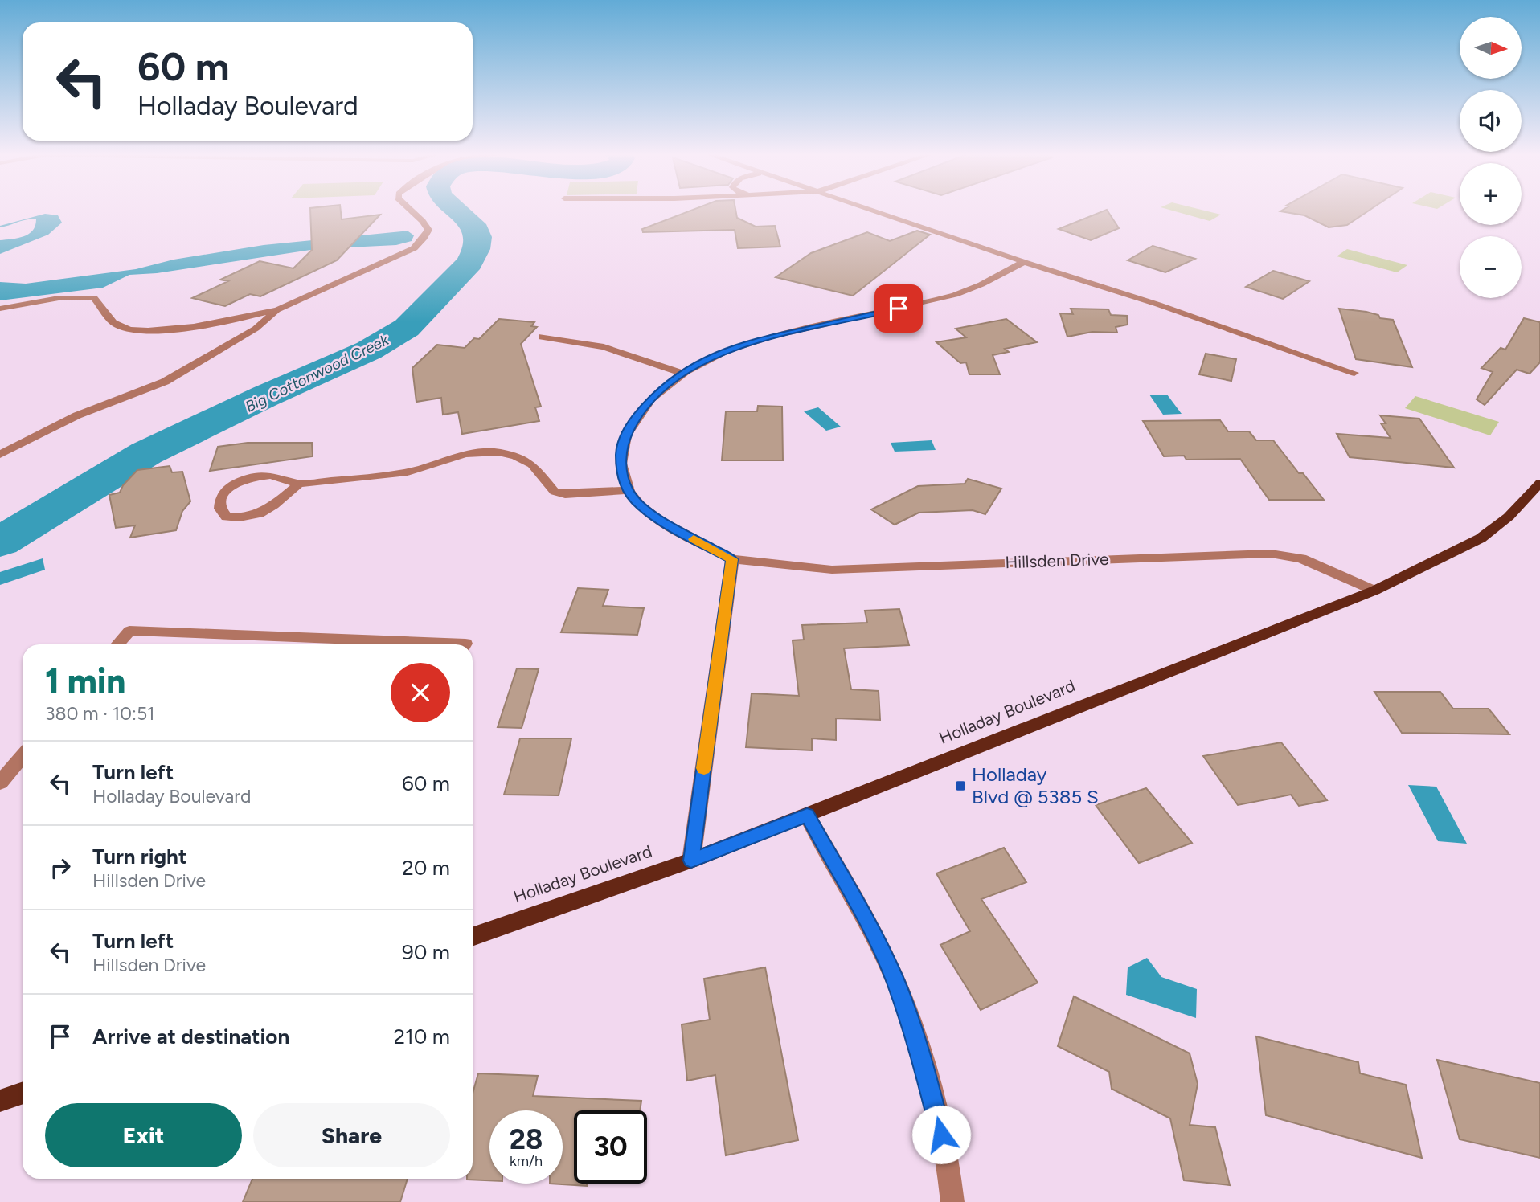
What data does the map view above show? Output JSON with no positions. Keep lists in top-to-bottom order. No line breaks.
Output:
{"streets":{"main road":["Holladay Boulevard"],"street":["Hillsden Drive"]},"crossings":[["Hillsden Drive","Holladay Boulevard"]],"water":["Big Cottonwood Creek"],"places":{"transit":["Holladay Blvd @ 5385 S"]},"north":"right","page":{"map_buttons":["+","−"],"turn":["60 m","Holladay Boulevard"],"heading":["1 min","380 m · 10:51"],"list":[{"name":"Turn left","note":"Holladay Boulevard","value":"60 m"},{"name":"Turn right","note":"Hillsden Drive","value":"20 m"},{"name":"Turn left","note":"Hillsden Drive","value":"90 m"},{"name":"Arrive at destination","value":"210 m"}],"buttons":["Exit","Share"],"speed":"28 km/h","limit":"30"}}
